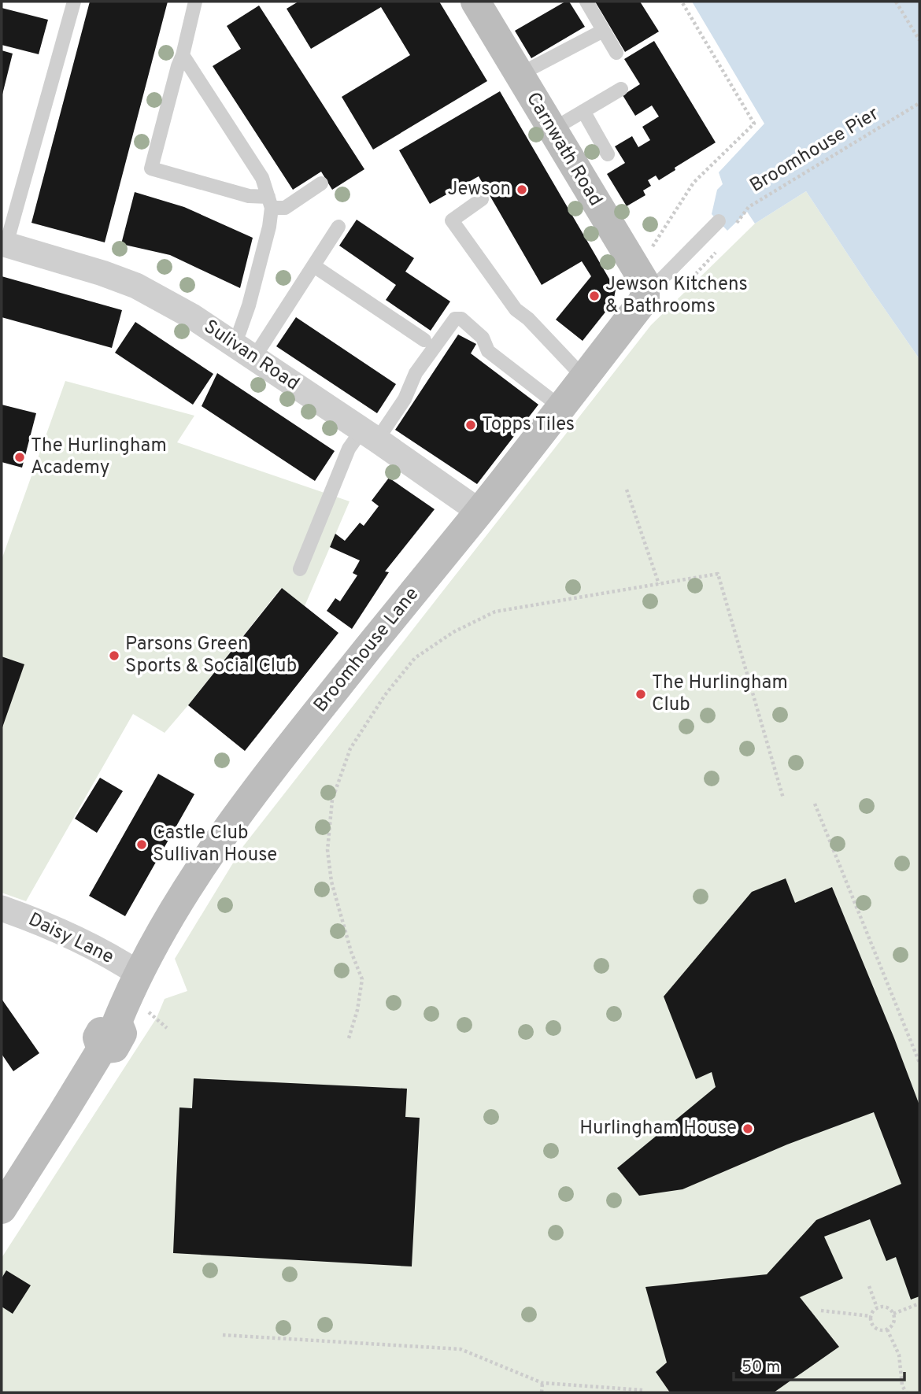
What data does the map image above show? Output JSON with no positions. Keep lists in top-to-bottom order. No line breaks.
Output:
{"streets":{"street":["Carnwath Road","Sulivan Road","Broomhouse Lane","Daisy Lane"],"path":["Broomhouse Pier"]},"crossings":[["Carnwath Road","Broomhouse Lane"],["Sulivan Road","Broomhouse Lane"],["Broomhouse Lane","Daisy Lane"]],"places":["Jewson","Jewson Kitchens & Bathrooms","Topps Tiles","The Hurlingham Academy","Parsons Green Sports & Social Club","The Hurlingham Club","Castle Club Sullivan House","Hurlingham House"],"scale_bar":"50 m"}
